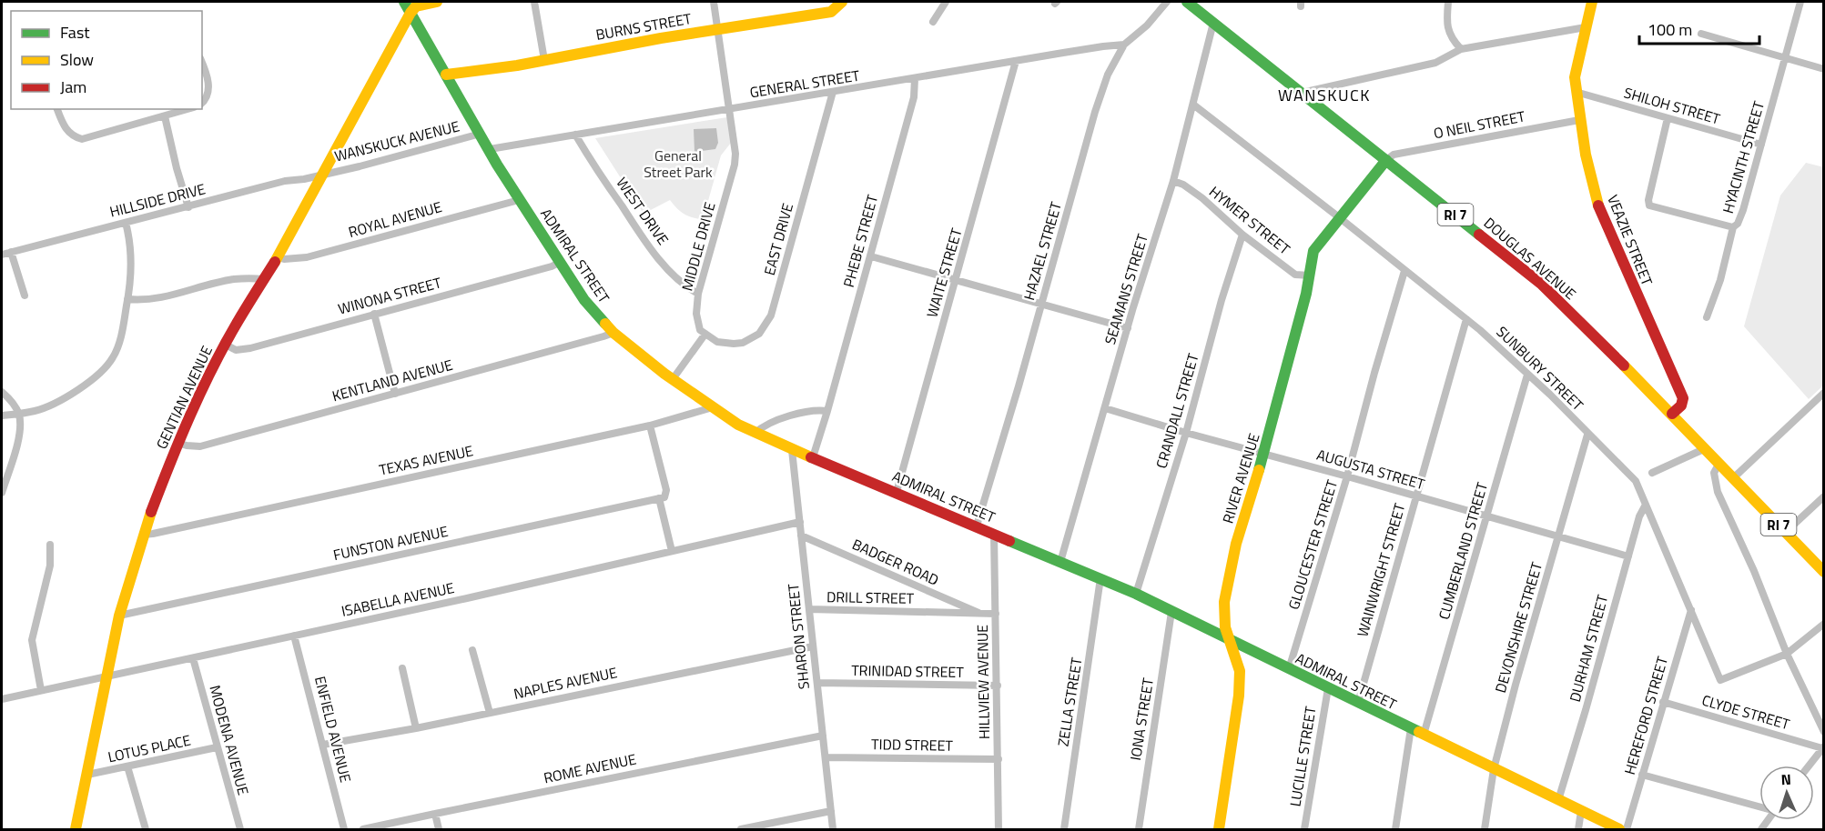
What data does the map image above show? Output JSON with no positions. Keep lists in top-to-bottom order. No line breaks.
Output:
{"streets":{"street":["BURNS STREET","GENERAL STREET","SHILOH STREET","O NEIL STREET","WANSKUCK AVENUE","HYACINTH STREET","HILLSIDE DRIVE","WEST DRIVE","RI 7","ROYAL AVENUE","HYMER STREET","EAST DRIVE","VEAZIE STREET","PHEBE STREET","MIDDLE DRIVE","HAZAEL STREET","ADMIRAL STREET","DOUGLAS AVENUE","WAITE STREET","SEAMANS STREET","WINONA STREET","SUNBURY STREET","KENTLAND AVENUE","GENTIAN AVENUE","CRANDALL STREET","TEXAS AVENUE","AUGUSTA STREET","RIVER AVENUE","FUNSTON AVENUE","GLOUCESTER STREET","CUMBERLAND STREET","BADGER ROAD","WAINWRIGHT STREET","DRILL STREET","ISABELLA AVENUE","DEVONSHIRE STREET","SHARON STREET","DURHAM STREET","TRINIDAD STREET","HILLVIEW AVENUE","NAPLES AVENUE","ZELLA STREET","CLYDE STREET","HEREFORD STREET","IONA STREET","ENFIELD AVENUE","MODENA AVENUE","TIDD STREET","LOTUS PLACE","LUCILLE STREET","ROME AVENUE"]},"crossings":[["BURNS STREET","MIDDLE DRIVE"],["BURNS STREET","ADMIRAL STREET"],["GENERAL STREET","WEST DRIVE"],["GENERAL STREET","EAST DRIVE"],["GENERAL STREET","PHEBE STREET"],["GENERAL STREET","MIDDLE DRIVE"],["GENERAL STREET","HAZAEL STREET"],["GENERAL STREET","ADMIRAL STREET"],["GENERAL STREET","WAITE STREET"],["SHILOH STREET","HYACINTH STREET"],["SHILOH STREET","VEAZIE STREET"],["O NEIL STREET","VEAZIE STREET"],["O NEIL STREET","DOUGLAS AVENUE"],["O NEIL STREET","RIVER AVENUE"],["WANSKUCK AVENUE","HILLSIDE DRIVE"],["WANSKUCK AVENUE","ADMIRAL STREET"],["WANSKUCK AVENUE","GENTIAN AVENUE"],["HILLSIDE DRIVE","GENTIAN AVENUE"],["WEST DRIVE","MIDDLE DRIVE"],["ROYAL AVENUE","ADMIRAL STREET"],["ROYAL AVENUE","GENTIAN AVENUE"],["HYMER STREET","SEAMANS STREET"],["HYMER STREET","CRANDALL STREET"],["HYMER STREET","RIVER AVENUE"],["EAST DRIVE","MIDDLE DRIVE"],["VEAZIE STREET","DOUGLAS AVENUE"],["PHEBE STREET","ADMIRAL STREET"],["HAZAEL STREET","ADMIRAL STREET"],["ADMIRAL STREET","WAITE STREET"],["ADMIRAL STREET","SEAMANS STREET"],["ADMIRAL STREET","WINONA STREET"],["ADMIRAL STREET","KENTLAND AVENUE"],["ADMIRAL STREET","GENTIAN AVENUE"],["ADMIRAL STREET","CRANDALL STREET"],["ADMIRAL STREET","TEXAS AVENUE"],["ADMIRAL STREET","RIVER AVENUE"],["ADMIRAL STREET","GLOUCESTER STREET"],["ADMIRAL STREET","CUMBERLAND STREET"],["ADMIRAL STREET","WAINWRIGHT STREET"],["ADMIRAL STREET","DEVONSHIRE STREET"],["ADMIRAL STREET","DURHAM STREET"],["ADMIRAL STREET","HILLVIEW AVENUE"],["ADMIRAL STREET","ZELLA STREET"],["ADMIRAL STREET","IONA STREET"],["ADMIRAL STREET","LUCILLE STREET"],["DOUGLAS AVENUE","SEAMANS STREET"],["DOUGLAS AVENUE","RIVER AVENUE"],["SEAMANS STREET","SUNBURY STREET"],["SEAMANS STREET","AUGUSTA STREET"],["WINONA STREET","GENTIAN AVENUE"],["SUNBURY STREET","RIVER AVENUE"],["SUNBURY STREET","GLOUCESTER STREET"],["SUNBURY STREET","CUMBERLAND STREET"],["SUNBURY STREET","WAINWRIGHT STREET"],["SUNBURY STREET","DEVONSHIRE STREET"],["SUNBURY STREET","DURHAM STREET"],["SUNBURY STREET","HEREFORD STREET"],["KENTLAND AVENUE","GENTIAN AVENUE"],["GENTIAN AVENUE","TEXAS AVENUE"],["GENTIAN AVENUE","FUNSTON AVENUE"],["GENTIAN AVENUE","ISABELLA AVENUE"],["GENTIAN AVENUE","LOTUS PLACE"],["CRANDALL STREET","AUGUSTA STREET"],["AUGUSTA STREET","RIVER AVENUE"],["AUGUSTA STREET","GLOUCESTER STREET"],["AUGUSTA STREET","CUMBERLAND STREET"],["AUGUSTA STREET","WAINWRIGHT STREET"],["AUGUSTA STREET","DEVONSHIRE STREET"],["AUGUSTA STREET","DURHAM STREET"],["BADGER ROAD","DRILL STREET"],["BADGER ROAD","SHARON STREET"],["DRILL STREET","SHARON STREET"],["DRILL STREET","HILLVIEW AVENUE"],["ISABELLA AVENUE","SHARON STREET"],["ISABELLA AVENUE","ENFIELD AVENUE"],["ISABELLA AVENUE","MODENA AVENUE"],["SHARON STREET","TRINIDAD STREET"],["SHARON STREET","NAPLES AVENUE"],["SHARON STREET","TIDD STREET"],["SHARON STREET","ROME AVENUE"],["TRINIDAD STREET","HILLVIEW AVENUE"],["HILLVIEW AVENUE","TIDD STREET"],["NAPLES AVENUE","ENFIELD AVENUE"],["CLYDE STREET","HEREFORD STREET"],["MODENA AVENUE","LOTUS PLACE"]],"districts":["WANSKUCK"],"parks":["General Street Park"],"legend":["Fast","Slow","Jam"],"scale_bar":"100 m","north":"top"}
